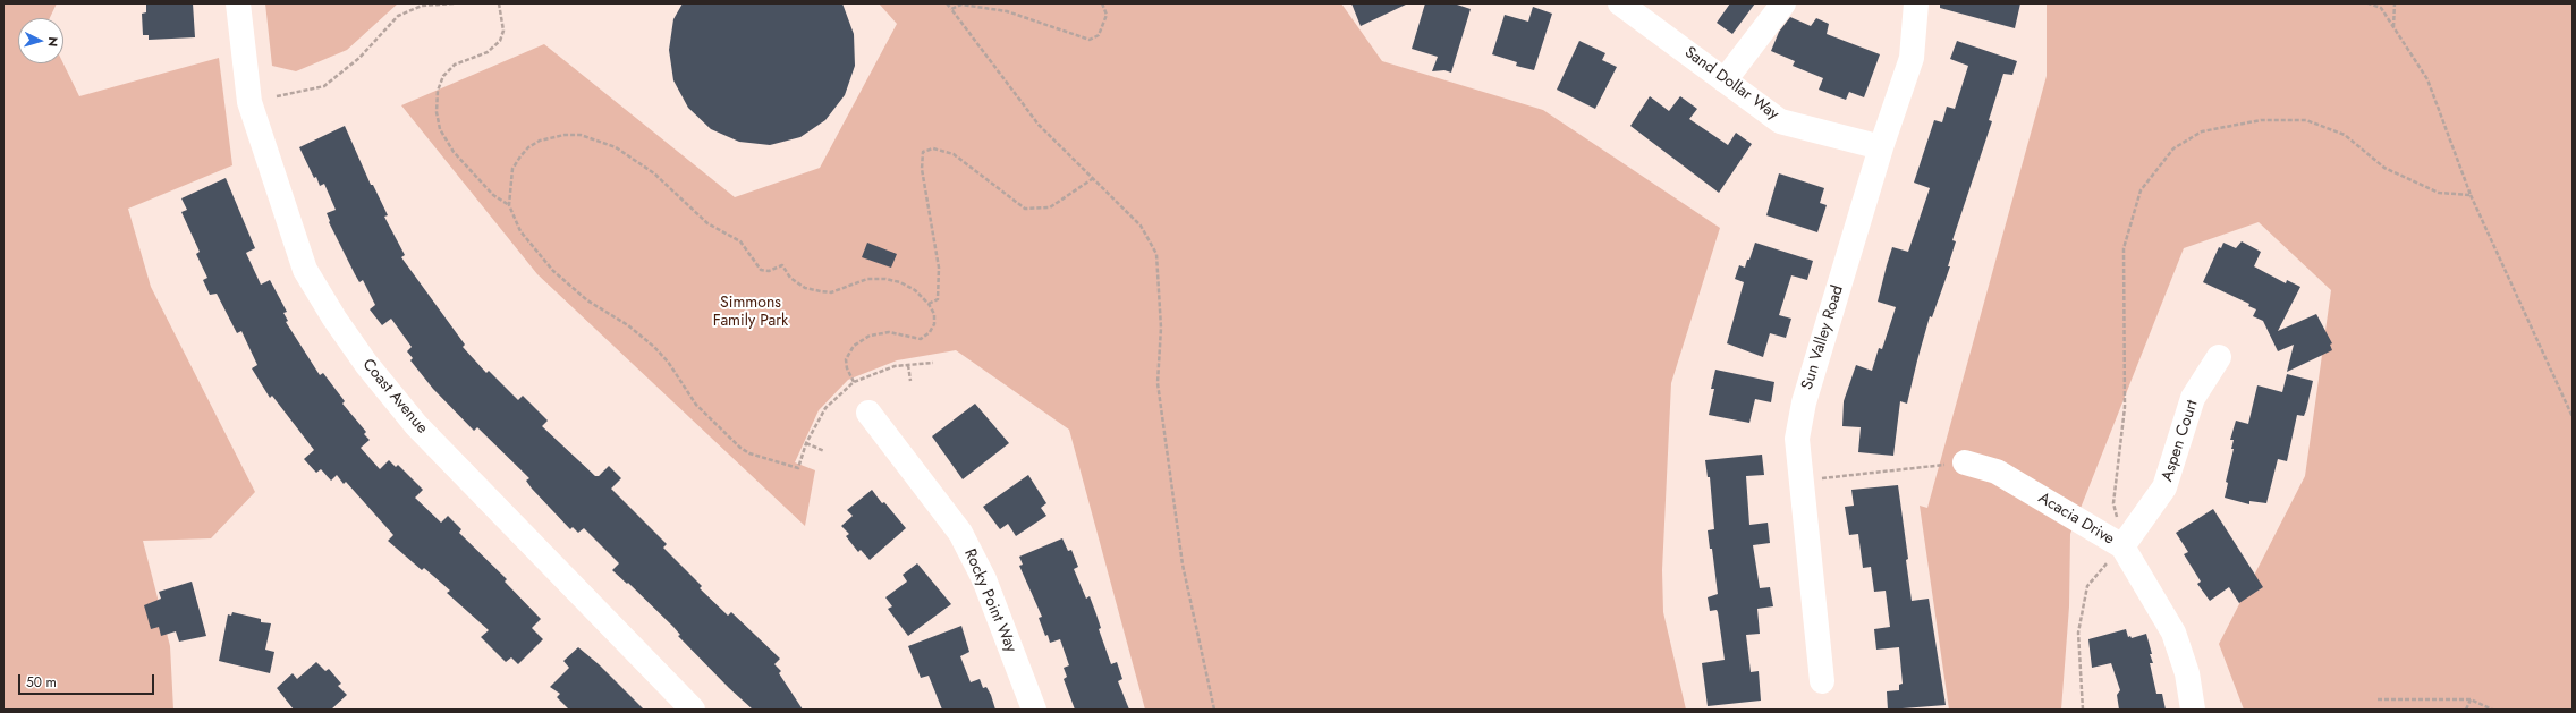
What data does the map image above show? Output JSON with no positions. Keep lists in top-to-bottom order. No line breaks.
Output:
{"streets":{"street":["Sand Dollar Way","Sun Valley Road","Coast Avenue","Aspen Court","Acacia Drive","Rocky Point Way"]},"crossings":[["Sand Dollar Way","Sun Valley Road"],["Aspen Court","Acacia Drive"]],"parks":["Simmons Family Park"],"scale_bar":"50 m","north":"right"}
